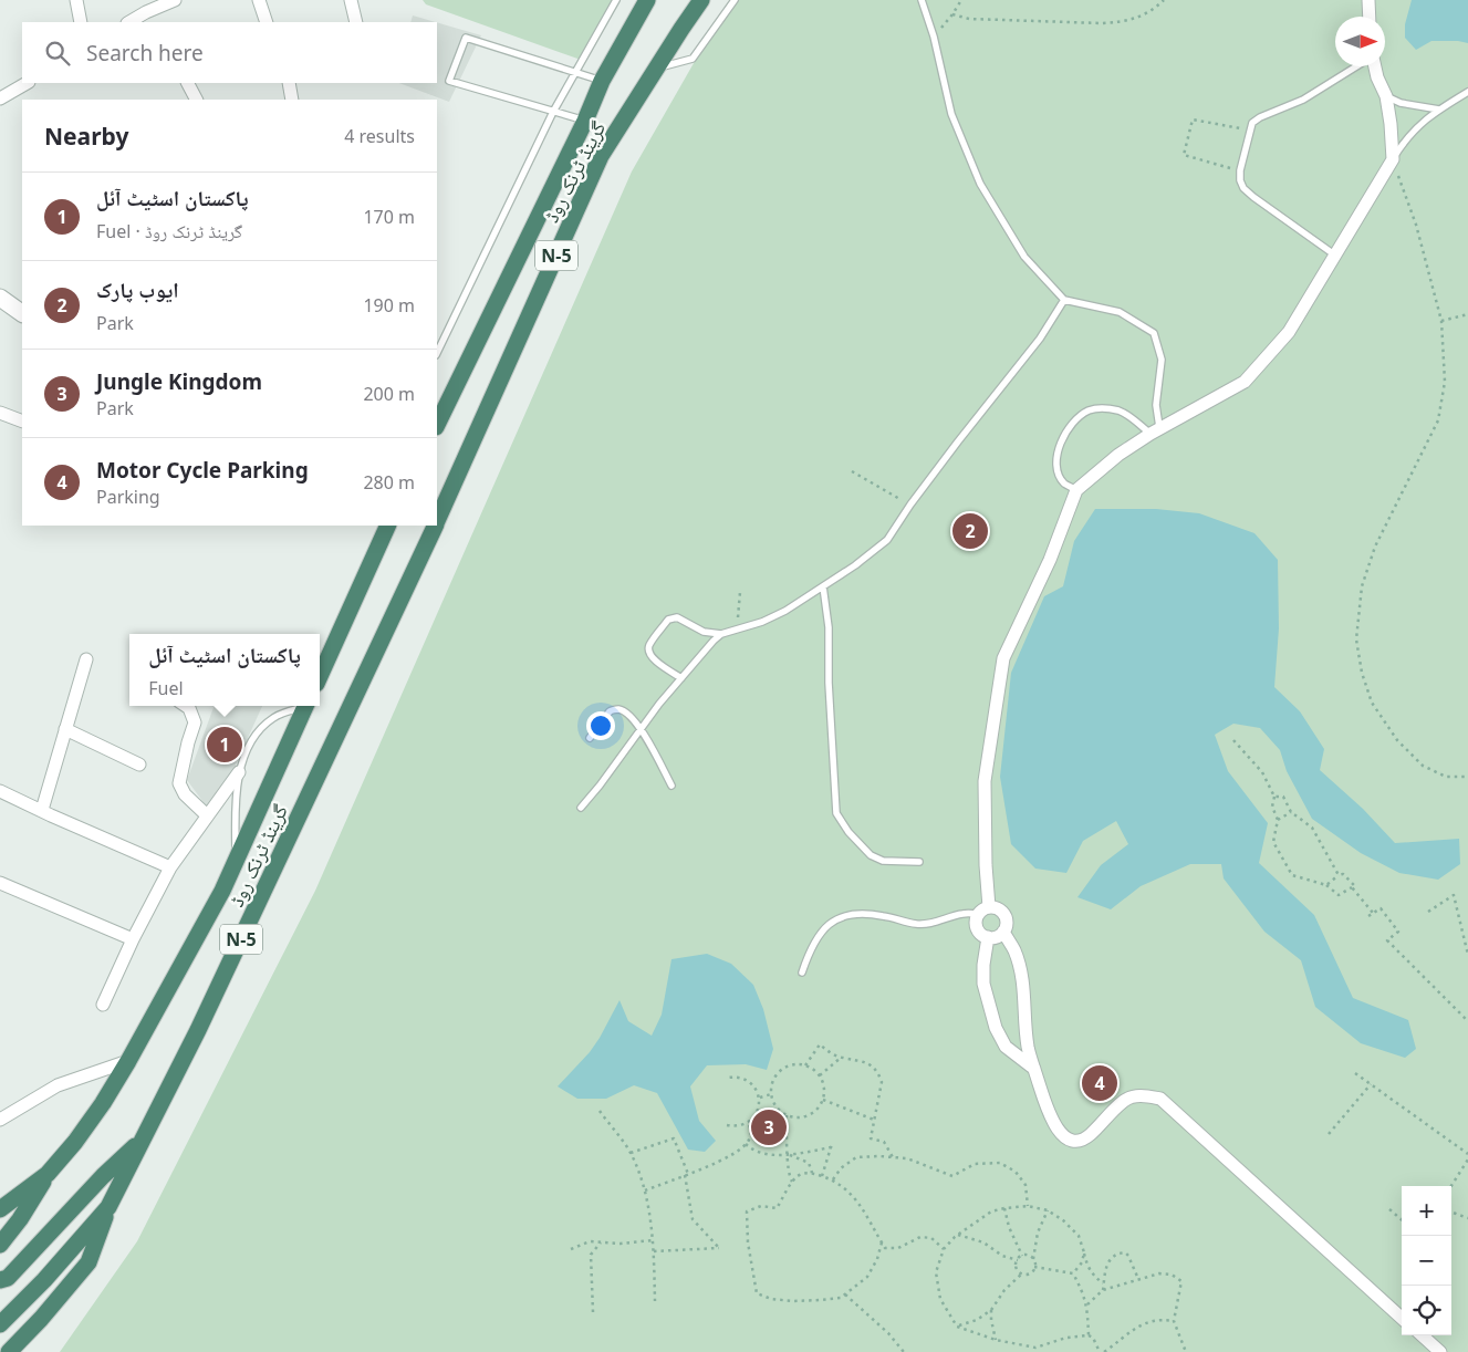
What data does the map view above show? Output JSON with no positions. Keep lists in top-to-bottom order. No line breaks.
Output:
{"streets":{"highway":["گرینڈ ٹرنک روڈ","N-5"]},"north":"right","page":{"search":"Search here","heading":["Nearby","4 results"],"list":[{"mark":"1","name":"پاکستان اسٹیٹ آئل","note":"Fuel · گرینڈ ٹرنک روڈ","value":"170 m"},{"mark":"2","name":"ایوب پارک","note":"Park","value":"190 m"},{"mark":"3","name":"Jungle Kingdom","note":"Park","value":"200 m"},{"mark":"4","name":"Motor Cycle Parking","note":"Parking","value":"280 m"}],"pins":["2","1","4","3"],"popup":["پاکستان اسٹیٹ آئل","Fuel"],"map_buttons":["+","−"]}}
